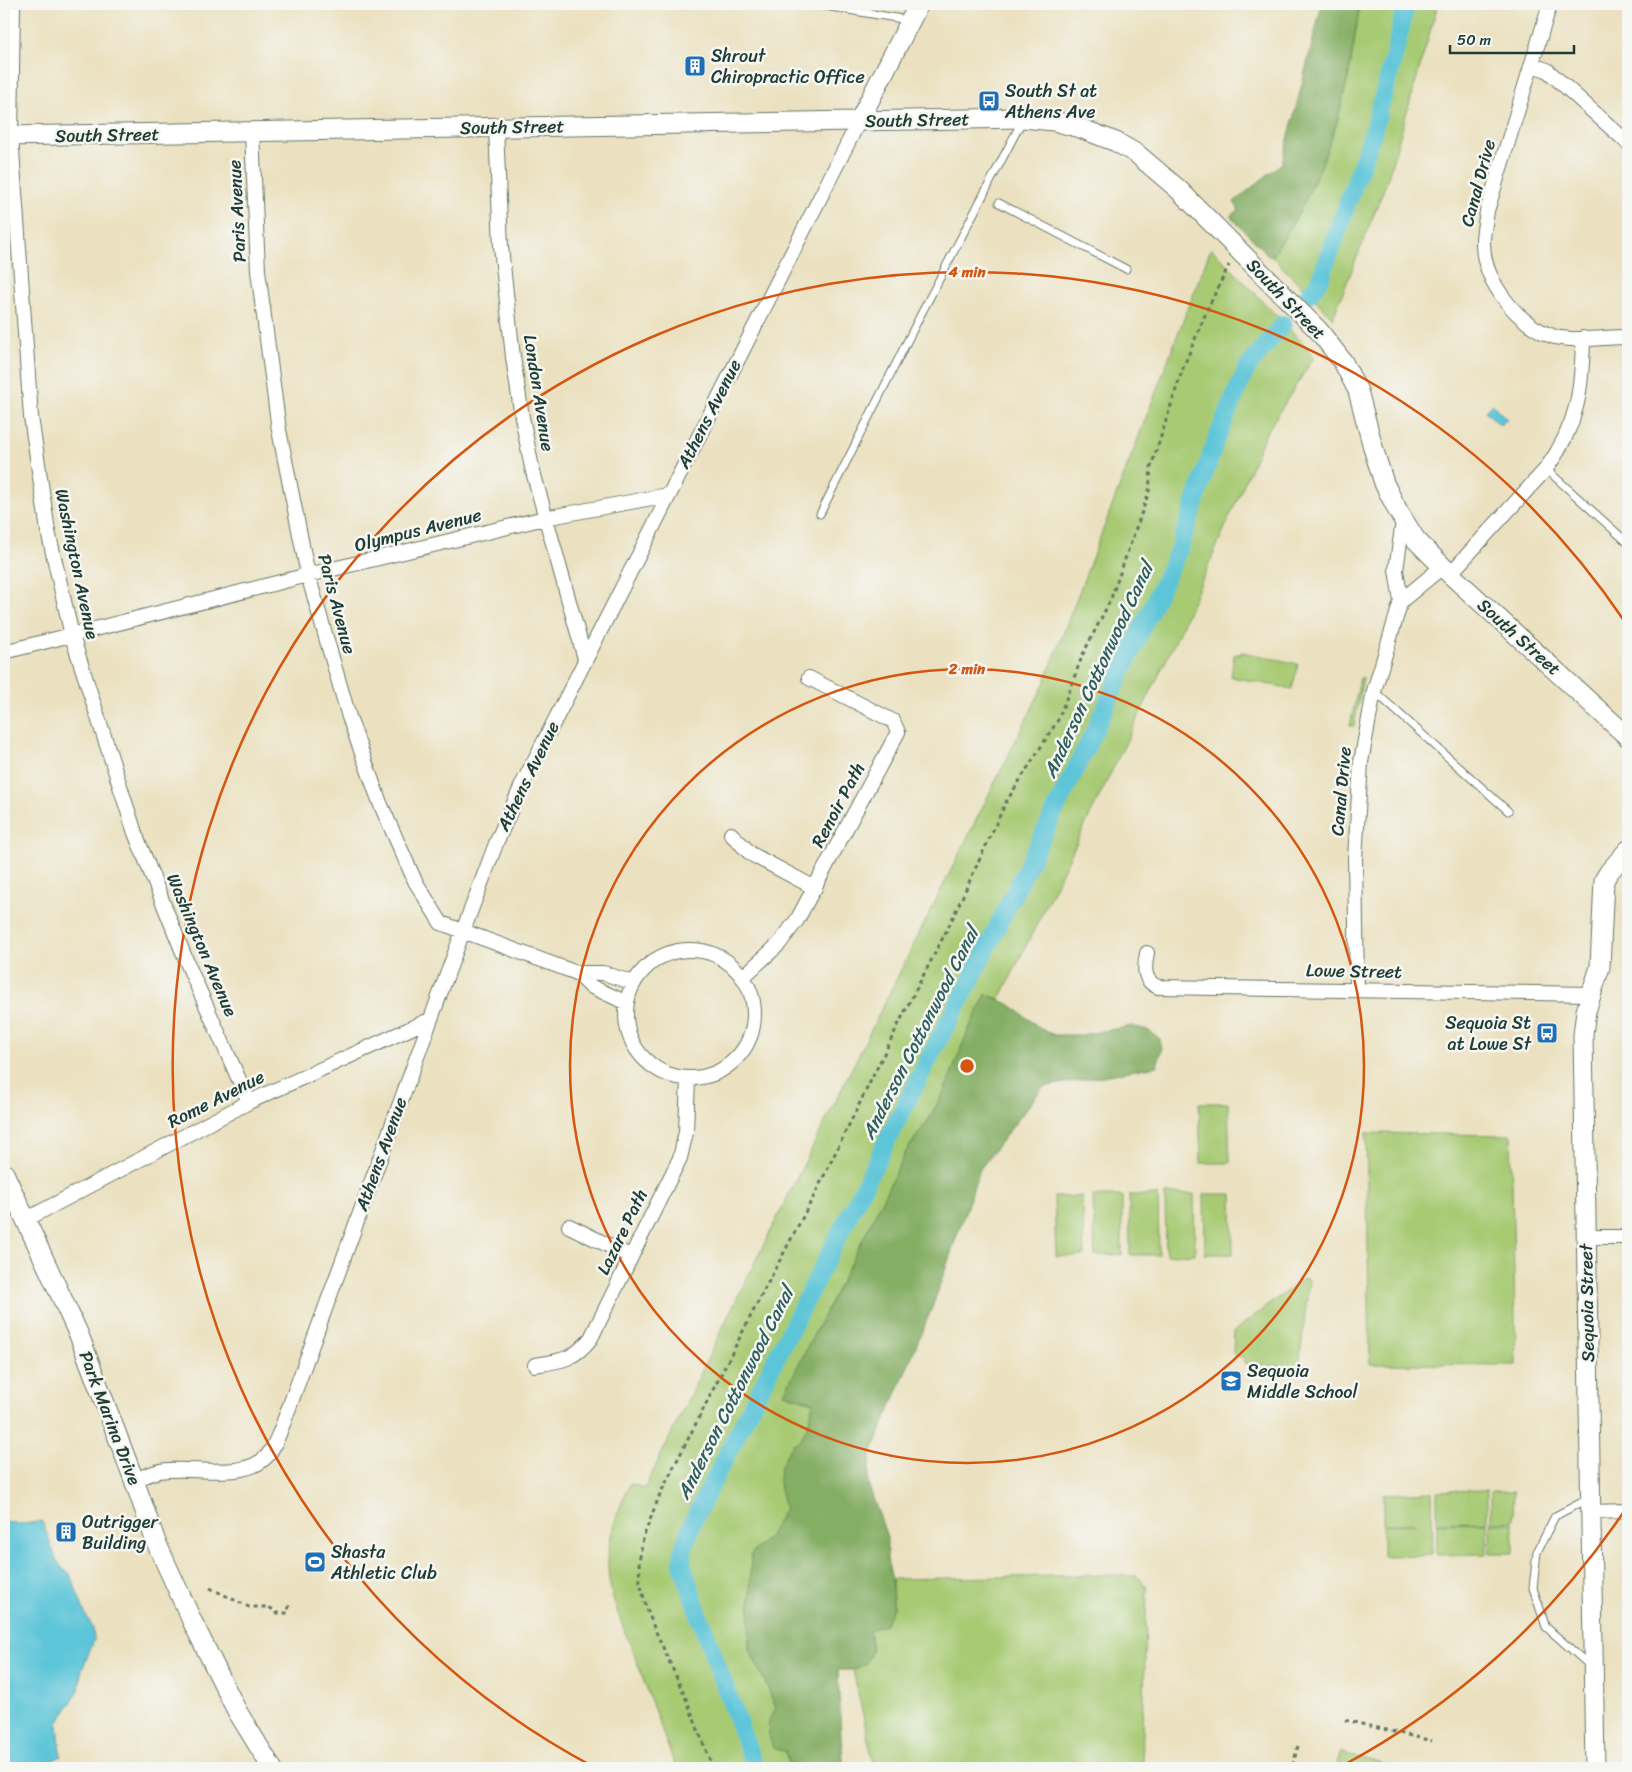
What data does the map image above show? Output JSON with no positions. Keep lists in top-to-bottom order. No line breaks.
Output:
{"streets":{"street":["South Street","Canal Drive","Paris Avenue","London Avenue","Athens Avenue","Olympus Avenue","Washington Avenue","Renoir Path","Lowe Street","Rome Avenue","Lazare Path","Sequoia Street","Park Marina Drive"]},"crossings":[["South Street","Canal Drive"],["South Street","Paris Avenue"],["South Street","London Avenue"],["South Street","Athens Avenue"],["South Street","Washington Avenue"],["Canal Drive","Lowe Street"],["Paris Avenue","Athens Avenue"],["Paris Avenue","Olympus Avenue"],["Paris Avenue","Renoir Path"],["Paris Avenue","Lazare Path"],["London Avenue","Athens Avenue"],["London Avenue","Olympus Avenue"],["Athens Avenue","Olympus Avenue"],["Athens Avenue","Rome Avenue"],["Athens Avenue","Park Marina Drive"],["Olympus Avenue","Washington Avenue"],["Washington Avenue","Rome Avenue"],["Renoir Path","Lazare Path"],["Lowe Street","Sequoia Street"],["Rome Avenue","Park Marina Drive"]],"water":["Anderson Cottonwood Canal"],"places":{"building":["Shrout Chiropractic Office","Outrigger Building"],"bus stop":["South St at Athens Ave","Sequoia St at Lowe St"],"school or university":["Sequoia Middle School"],"sports":["Shasta Athletic Club"]},"scale_bar":"50 m","rings":["4 min","2 min"]}
